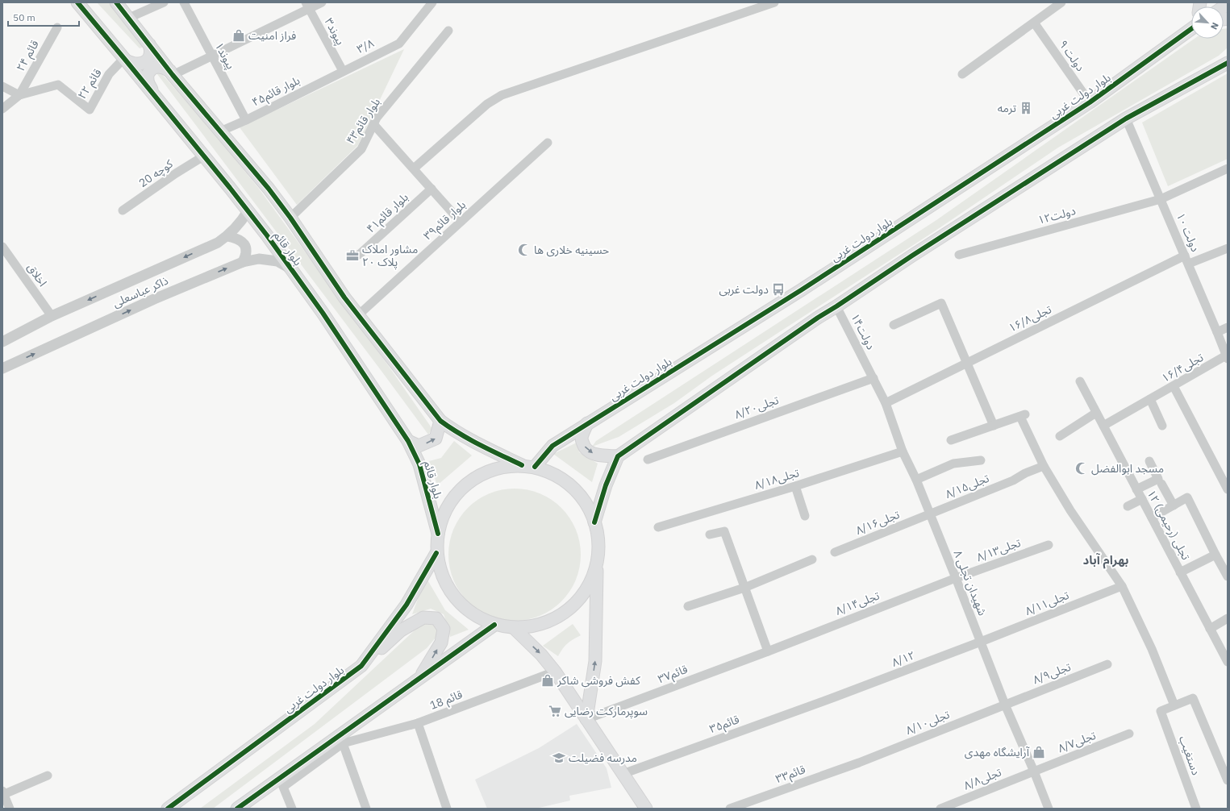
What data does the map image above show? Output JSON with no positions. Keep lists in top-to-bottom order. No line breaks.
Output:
{"streets":{"main road":["بلوار دولت غربی","بلوار قائم"],"street":["پیوند۳","۳/۸","۲۴ قائم","پیوند۱","۹ دولت","قائم ۲۲","بلوار قائم۴۵","بلوار قائم۴۳","کوچه 20","بلوار قائم۴۱","۱۲دولت","بلوار قائم۳۹","۱۰ دولت","اخلاق","ذاکر عباسعلی","تجلی۱۶/۸","۱۴دولت","تجلی۱۶/۴","تجلی۸/۲۰","تجلی۸/۱۸","تجلی۸/۱۵","تجلی۸/۱۶","۱۲ تجلی (رحیمی)","تجلی۸/۱۳","شهیدان تجلی ۸","تجلی۸‌/۱۴","تجلی۸/۱۱","۸/۱۲","تجلی۸/۹","قائم۳۷","18 قائم","تجلی۸/۱۰","قائم۳۵","تجلی۸/۷","دستغیب","قائم۳۳","تجلی۸/۸"]},"crossings":[["پیوند۳","۳/۸"],["پیوند۳","بلوار قائم۴۵"],["۳/۸","بلوار قائم۴۵"],["۲۴ قائم","قائم ۲۲"],["پیوند۱","بلوار قائم۴۵"],["۹ دولت","بلوار دولت غربی"],["قائم ۲۲","بلوار قائم"],["بلوار قائم۴۵","بلوار قائم"],["بلوار قائم۴۳","بلوار قائم"],["کوچه 20","بلوار قائم"],["۱۲دولت","۱۰ دولت"],["بلوار قائم۳۹","بلوار قائم"],["۱۰ دولت","تجلی۱۶/۸"],["۱۰ دولت","تجلی۱۶/۴"],["بلوار قائم","ذاکر عباسعلی"],["اخلاق","ذاکر عباسعلی"],["تجلی۱۶/۸","شهیدان تجلی ۸"],["۱۴دولت","شهیدان تجلی ۸"],["تجلی۱۶/۴","۱۲ تجلی (رحیمی)"],["تجلی۸/۲۰","شهیدان تجلی ۸"],["تجلی۸/۱۸","شهیدان تجلی ۸"],["تجلی۸/۱۵","تجلی۸/۱۶"],["تجلی۸/۱۵","شهیدان تجلی ۸"],["تجلی۸/۱۶","شهیدان تجلی ۸"],["تجلی۸/۱۳","شهیدان تجلی ۸"],["تجلی۸/۱۳","تجلی۸‌/۱۴"],["شهیدان تجلی ۸","تجلی۸‌/۱۴"],["شهیدان تجلی ۸","تجلی۸/۱۱"],["شهیدان تجلی ۸","۸/۱۲"],["شهیدان تجلی ۸","تجلی۸/۹"],["شهیدان تجلی ۸","تجلی۸/۱۰"],["شهیدان تجلی ۸","تجلی۸/۷"],["شهیدان تجلی ۸","تجلی۸/۸"],["تجلی۸‌/۱۴","قائم۳۷"],["تجلی۸/۱۱","۸/۱۲"],["۸/۱۲","قائم۳۵"],["تجلی۸/۹","تجلی۸/۱۰"],["تجلی۸/۱۰","قائم۳۳"],["تجلی۸/۷","تجلی۸/۸"]],"districts":["بهرام آباد"],"places":{"shop":["فراز امنیت","کفش فروشی شاکر","آرایشگاه مهدی"],"building":["ترمه"],"mosque":["حسینیه خلاری ها","مسجد ابوالفضل"],"office":["مشاور املاک پلاک ۲۰"],"bus stop":["دولت غربی"],"supermarket":["سوپرمارکت رضایی"],"school or university":["مدرسه فضیلت"]},"scale_bar":"50 m","north":"bottom right"}
